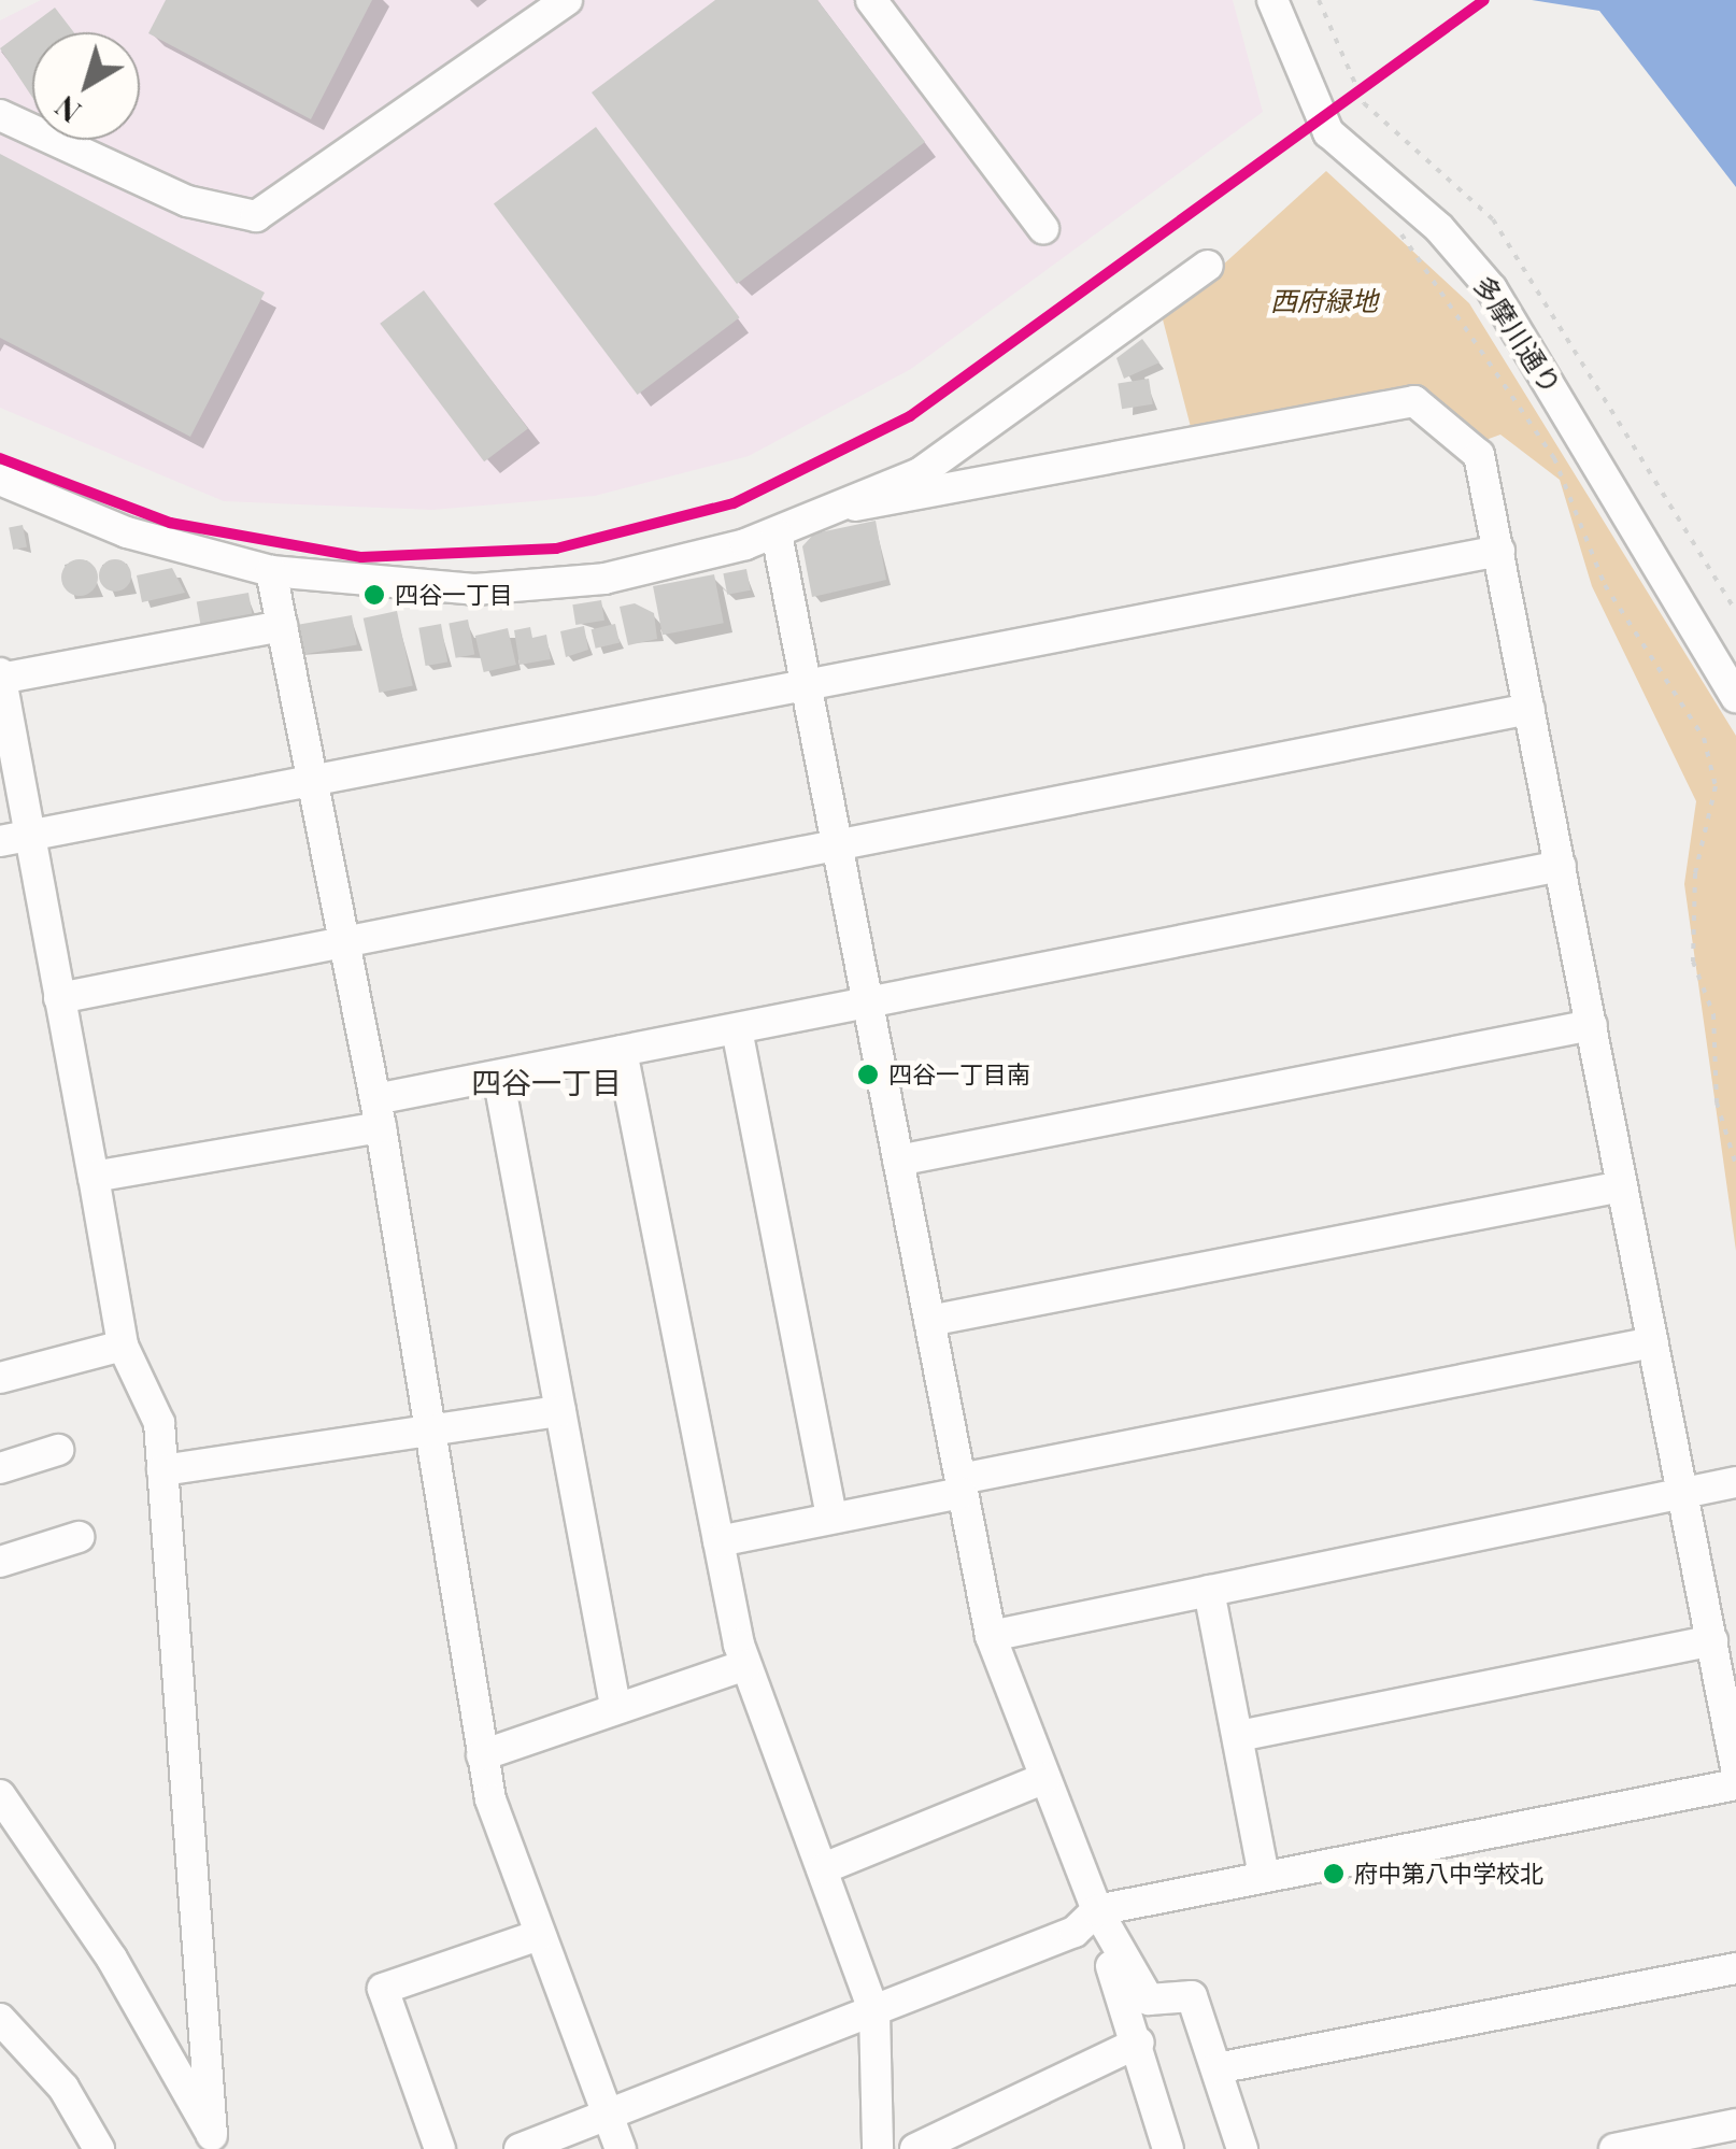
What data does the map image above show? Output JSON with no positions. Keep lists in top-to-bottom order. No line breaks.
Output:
{"streets":{"street":["多摩川通り"]},"districts":["四谷一丁目"],"parks":["西府緑地"],"places":["四谷一丁目","四谷一丁目南","府中第八中学校北"],"north":"bottom left"}
